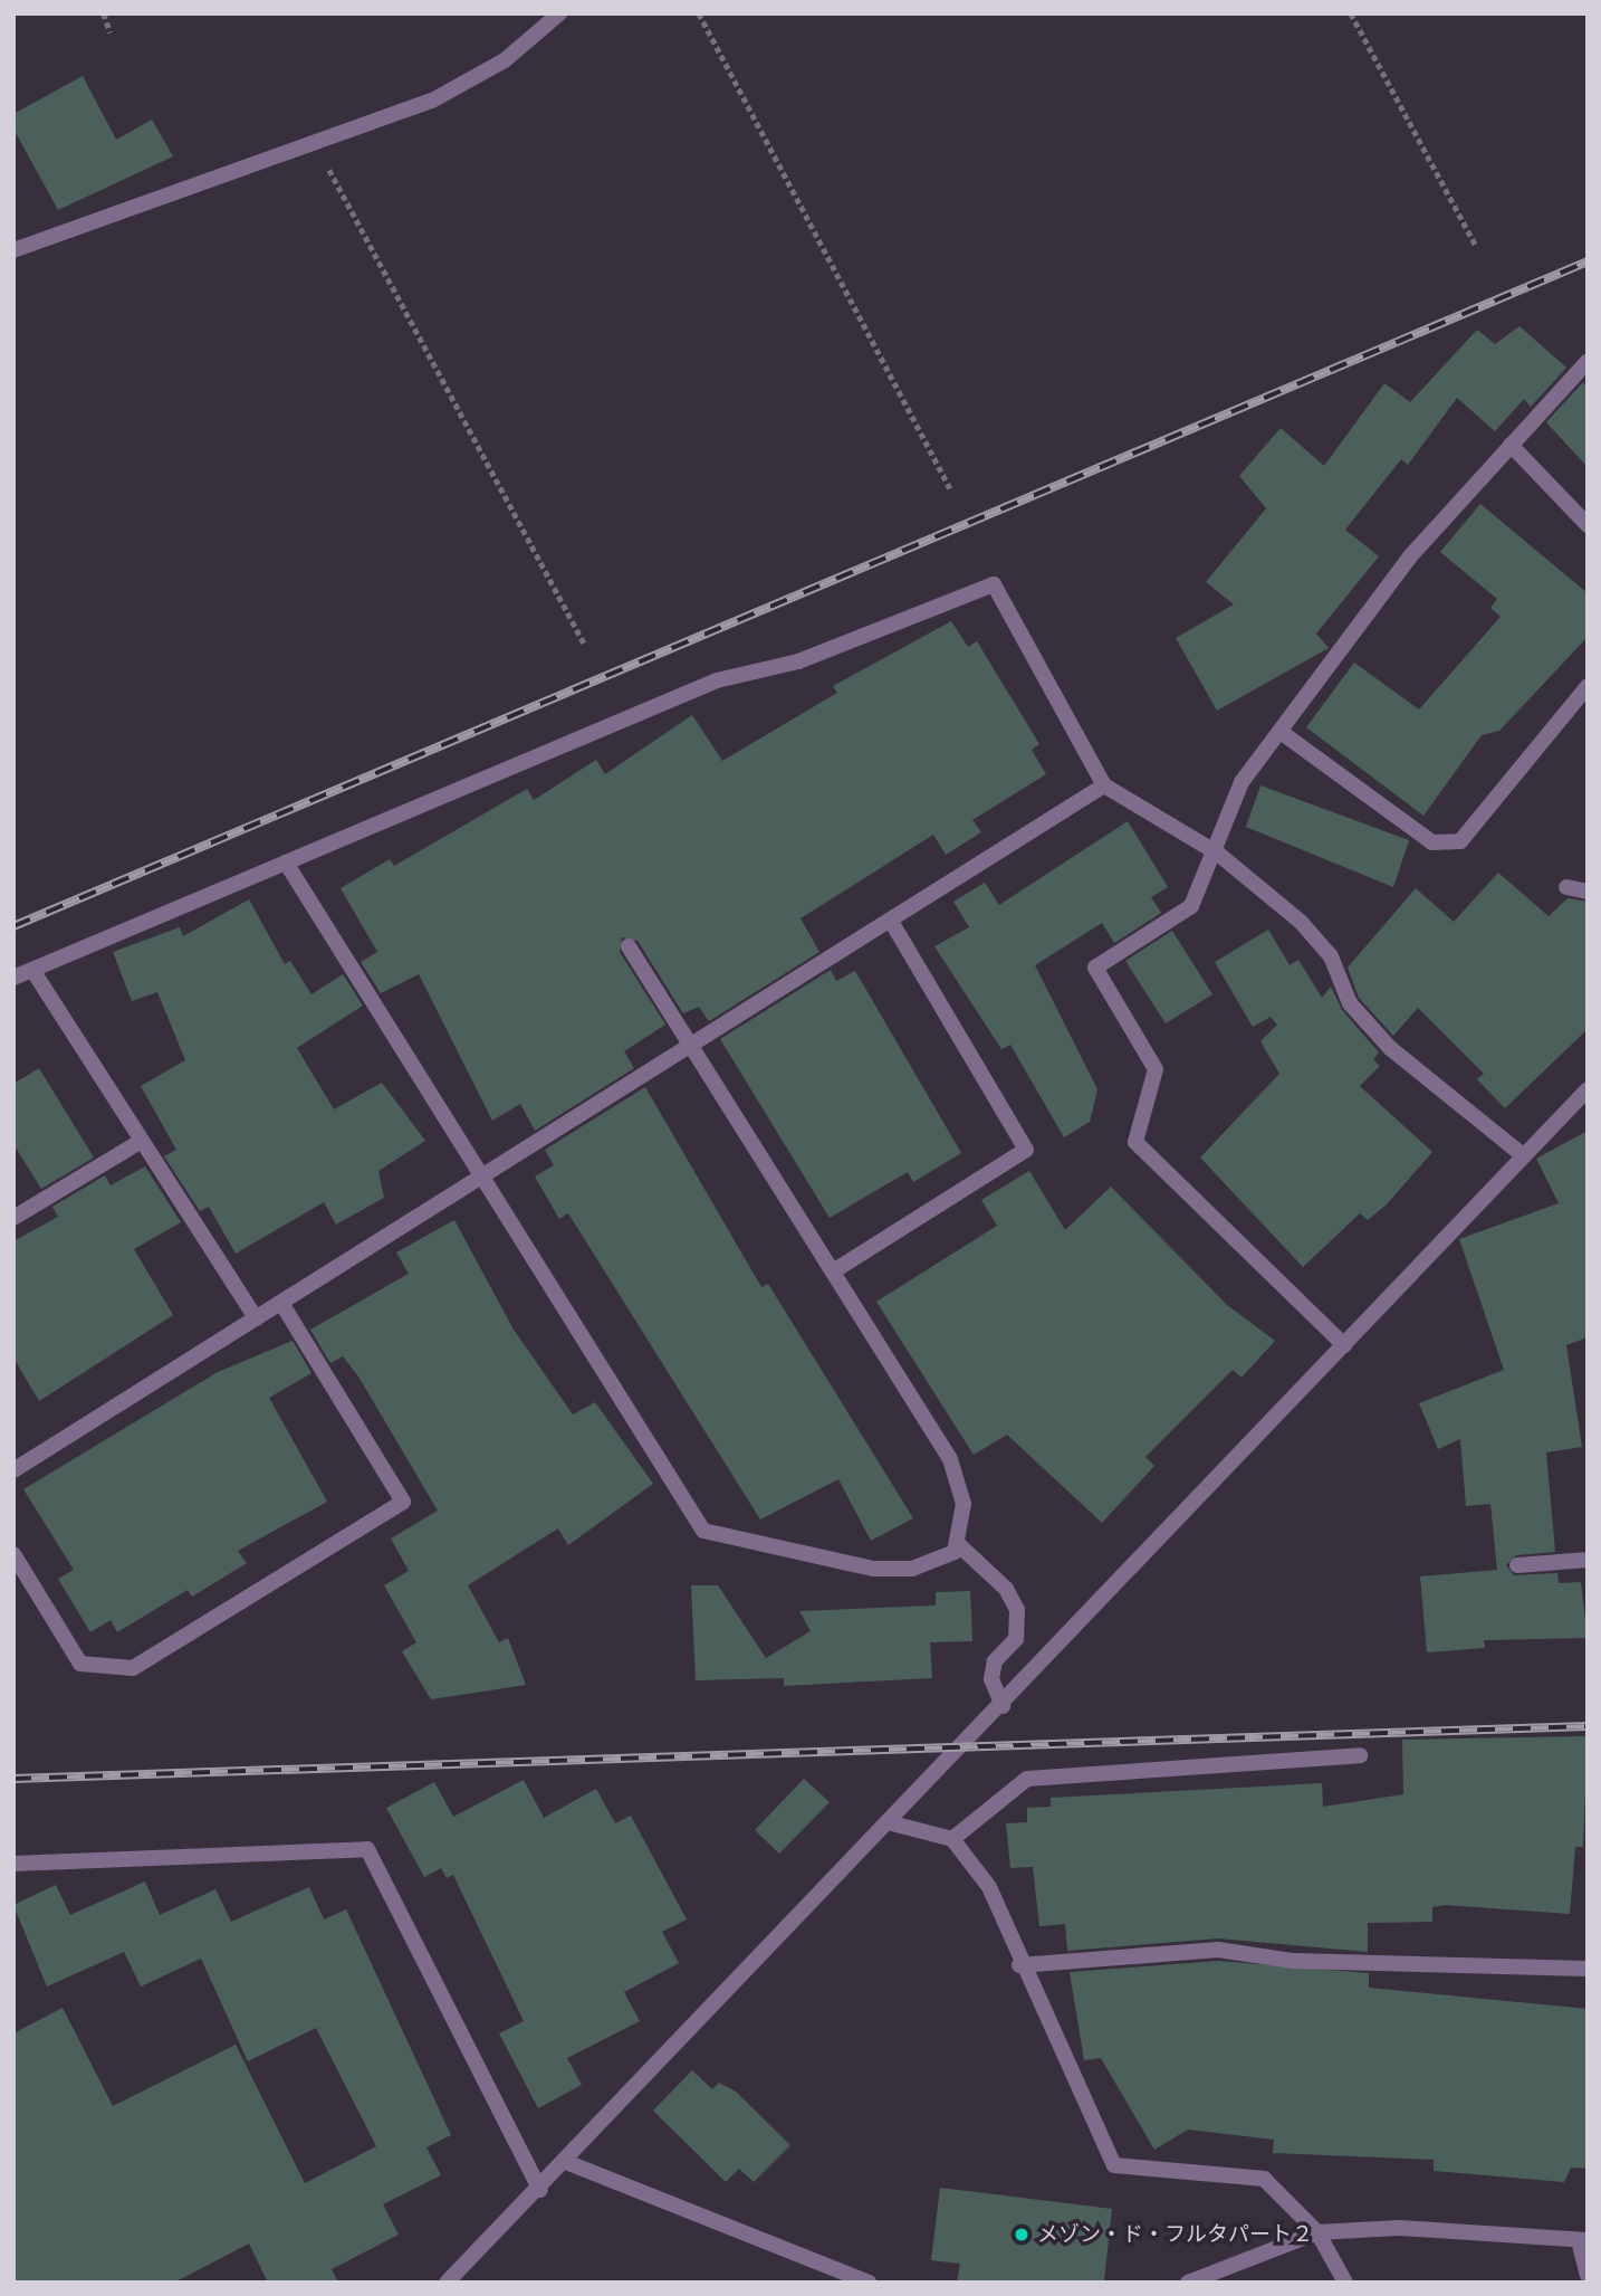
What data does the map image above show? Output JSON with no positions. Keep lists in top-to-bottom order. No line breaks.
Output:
{"places":["メゾン・ド・フルタパート２"]}
